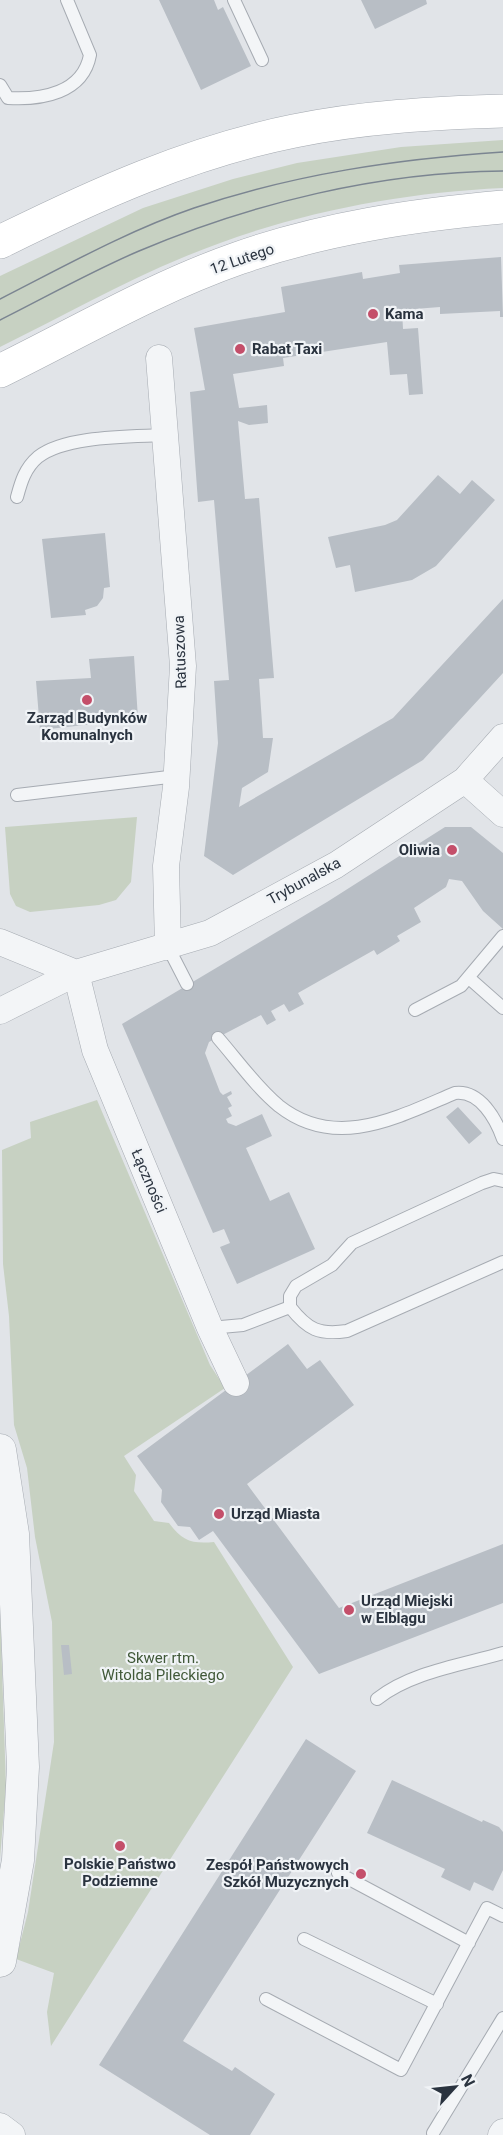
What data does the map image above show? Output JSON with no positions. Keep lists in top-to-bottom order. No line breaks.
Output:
{"streets":{"main road":["12 Lutego"],"street":["Ratuszowa","Trybunalska","Łączności"]},"crossings":[["Ratuszowa","Trybunalska"],["Trybunalska","Łączności"]],"parks":["Skwer rtm. Witolda Pileckiego"],"places":["Kama","Rabat Taxi","Zarząd Budynków Komunalnych","Oliwia","Urząd Miasta","Urząd Miejski w Elblągu","Polskie Państwo Podziemne","Zespół Państwowych Szkół Muzycznych"],"north":"top right"}
